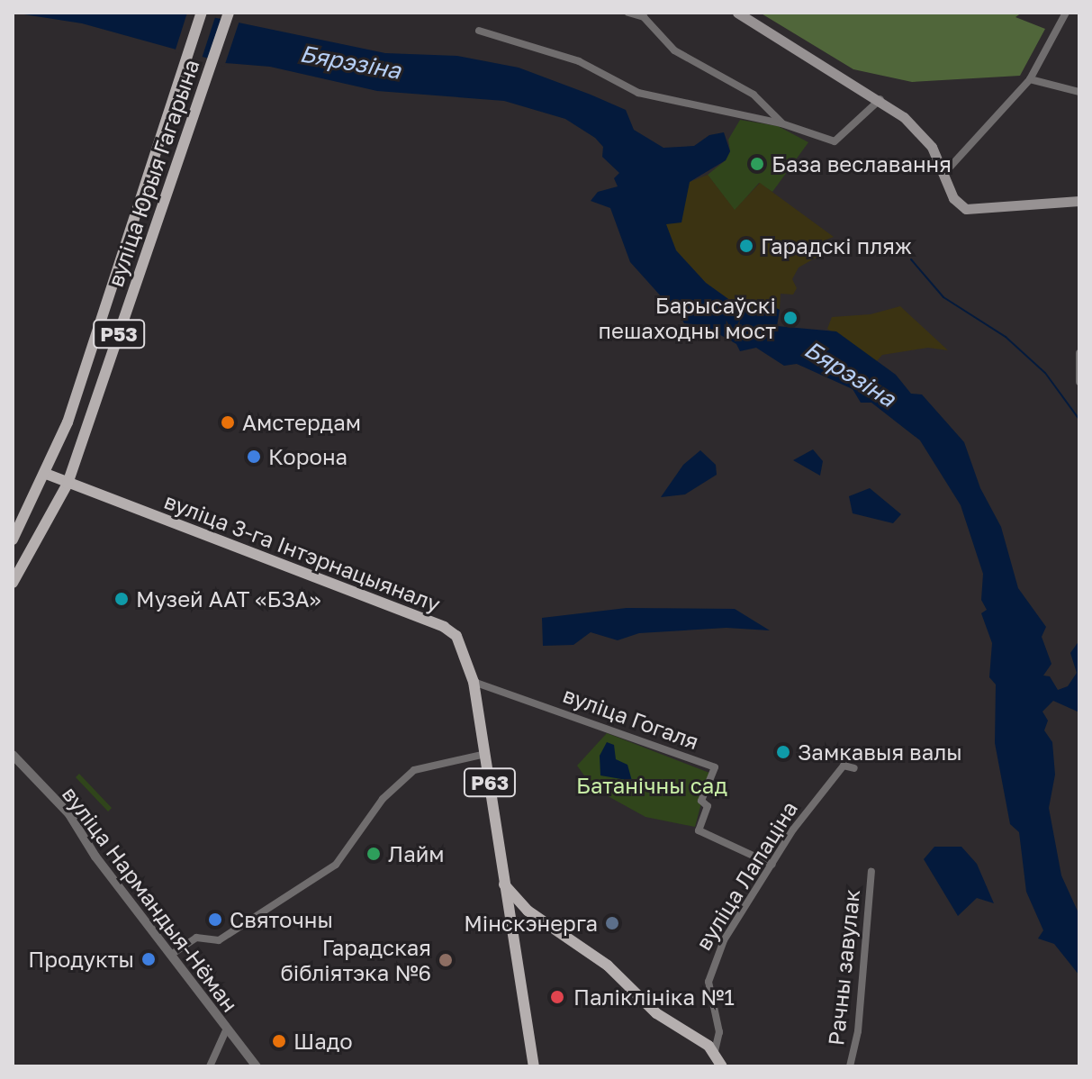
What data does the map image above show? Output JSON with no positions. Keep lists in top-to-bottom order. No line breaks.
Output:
{"streets":{"main road":["вуліца Юрыя Гагарына","Р53","вуліца 3-га Інтэрнацыяналу","Р63","вуліца Лапаціна"],"street":["вуліца Гогаля","вуліца Нармандыя-Нёман","Рачны завулак"]},"crossings":[["вуліца Юрыя Гагарына","вуліца 3-га Інтэрнацыяналу"],["вуліца 3-га Інтэрнацыяналу","вуліца Гогаля"],["вуліца Гогаля","вуліца Лапаціна"]],"water":["Бярэзіна"],"parks":["Батанічны сад"],"places":["База веславання","Гарадскі пляж","Барысаўскі пешаходны мост","Амстердам","Корона","Музей ААТ «БЗА»","Замкавыя валы","Лайм","Святочны","Мінскэнерга","Продукты","Гарадская бібліятэка №6","Паліклініка №1","Шадо"]}
